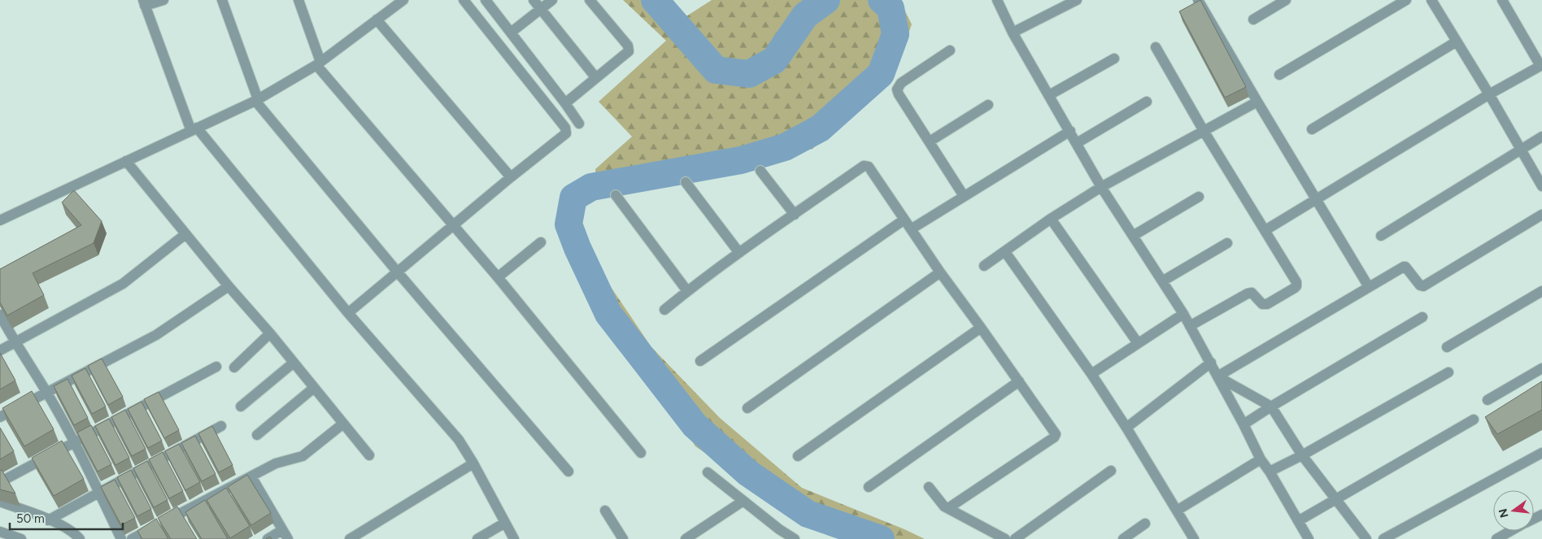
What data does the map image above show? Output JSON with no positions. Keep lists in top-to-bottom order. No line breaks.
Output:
{"scale_bar":"50 m","north":"left"}
